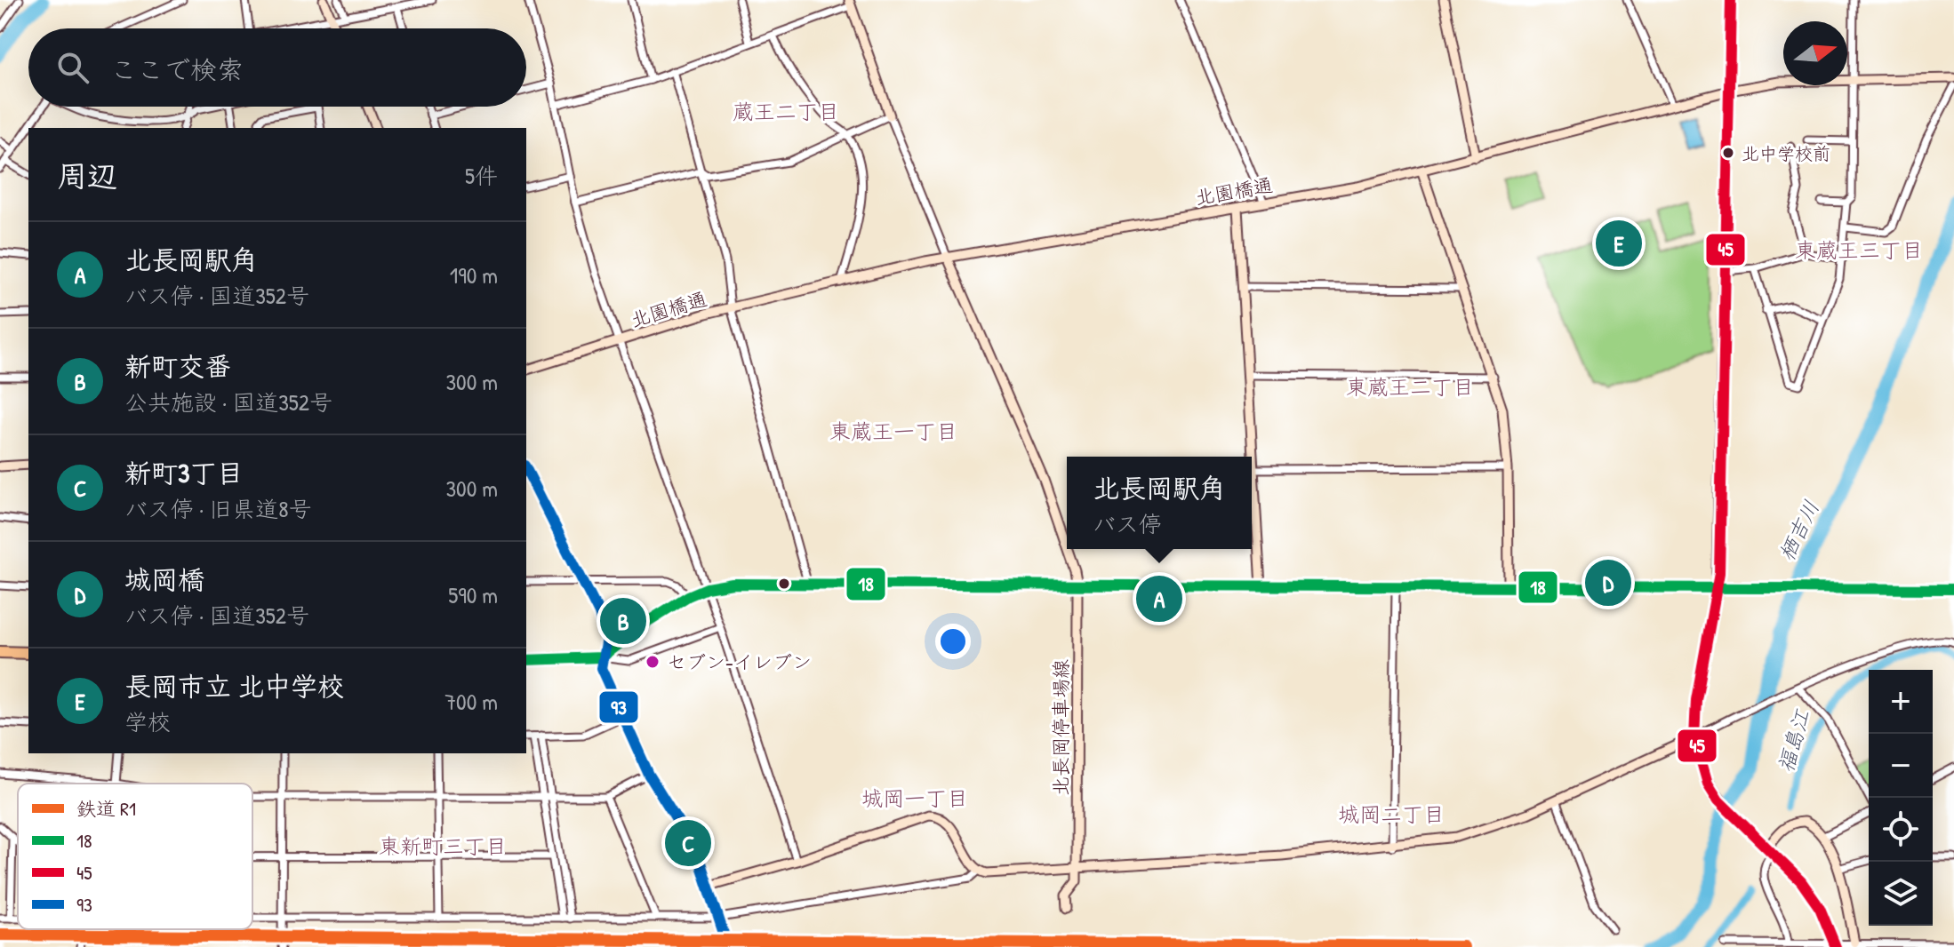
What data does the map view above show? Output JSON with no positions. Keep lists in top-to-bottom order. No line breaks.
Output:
{"streets":{"street":["北園橋通","北長岡停車場線"]},"crossings":[["北園橋通","北長岡停車場線"]],"districts":["蔵王二丁目","東蔵王三丁目","東蔵王二丁目","東蔵王一丁目","城岡一丁目","城岡二丁目","東新町三丁目"],"water":["栖吉川","福島江"],"places":["北中学校前","セブン-イレブン"],"lines":["transit line 45","transit line 93","transit line 18","rail line R1"],"legend":["鉄道 R1","18","45","93"],"north":"right","page":{"search":"ここで検索","heading":["周辺","5件"],"pins":["E","D","A","B","C"],"list":[{"mark":"A","name":"北長岡駅角","note":"バス停 · 国道352号","value":"190 m"},{"mark":"B","name":"新町交番","note":"公共施設 · 国道352号","value":"300 m"},{"mark":"C","name":"新町3丁目","note":"バス停 · 旧県道8号","value":"300 m"},{"mark":"D","name":"城岡橋","note":"バス停 · 国道352号","value":"590 m"},{"mark":"E","name":"長岡市立 北中学校","note":"学校","value":"700 m"}],"popup":["北長岡駅角","バス停"],"map_buttons":["+","−"]}}
